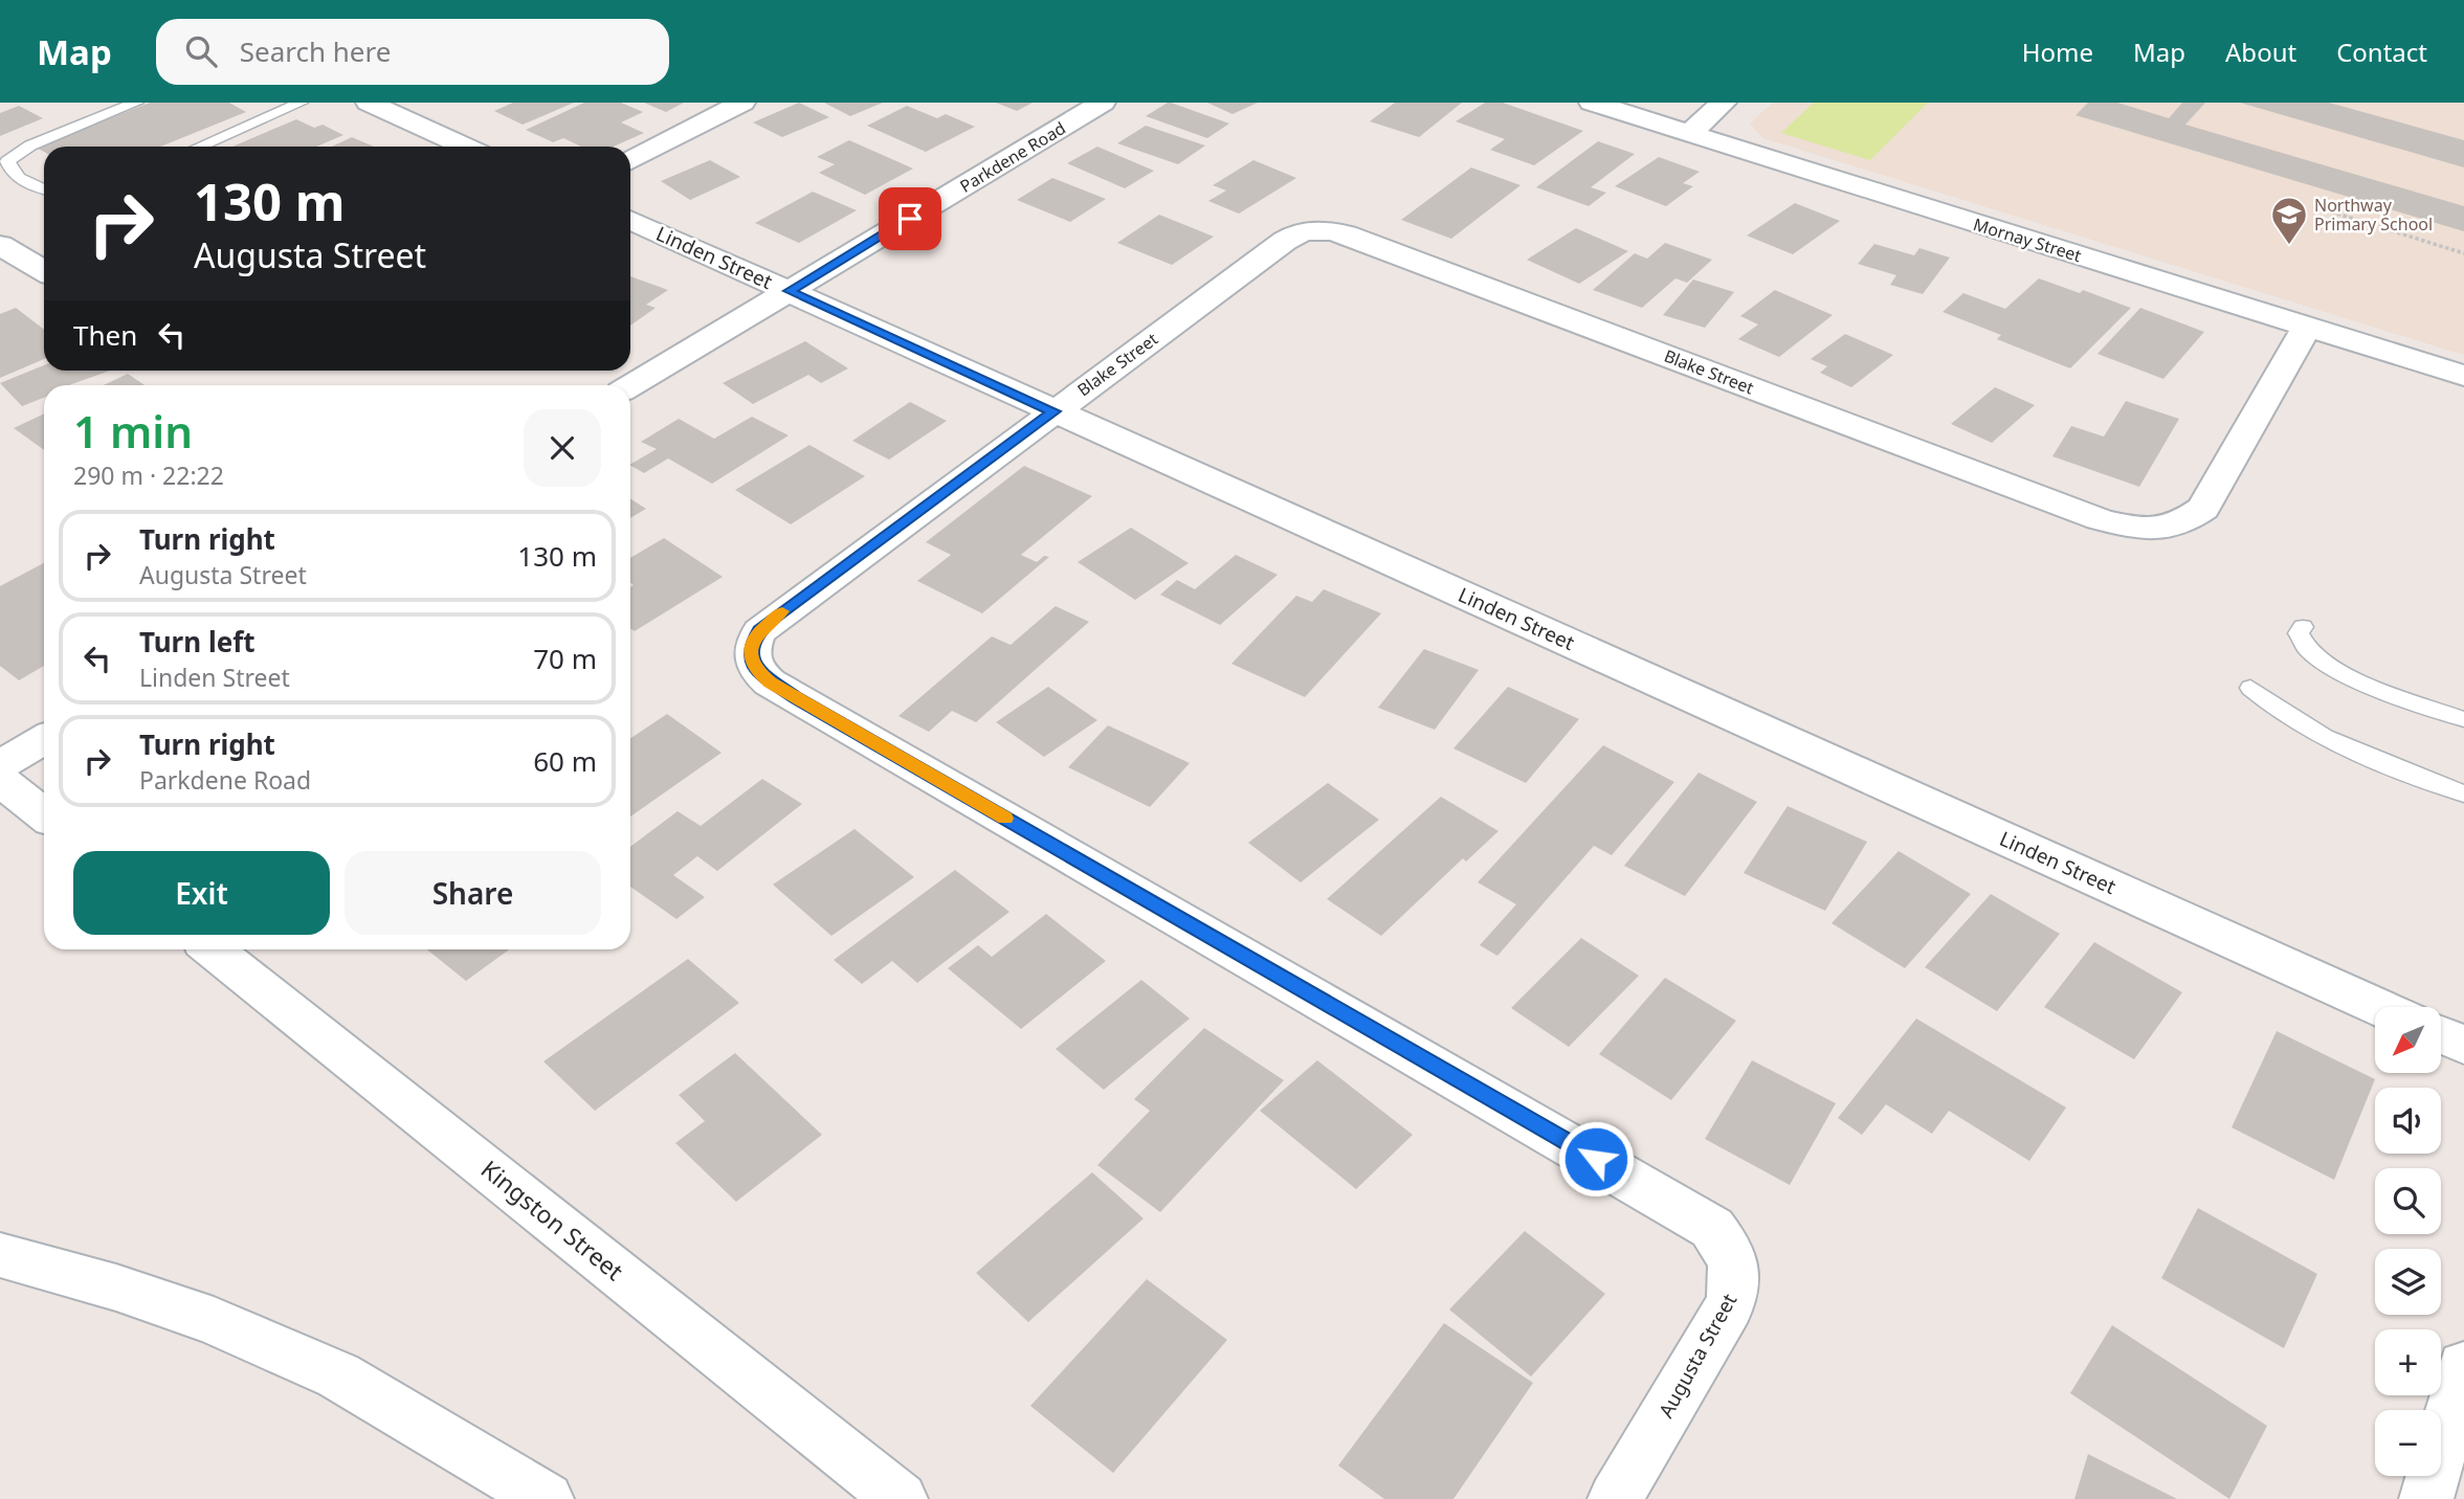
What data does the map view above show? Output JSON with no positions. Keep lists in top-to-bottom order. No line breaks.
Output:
{"streets":{"street":["Parkdene Road","Mornay Street","Linden Street","Blake Street","Kingston Street","Augusta Street"]},"crossings":[["Parkdene Road","Linden Street"],["Mornay Street","Blake Street"],["Linden Street","Blake Street"],["Linden Street","Augusta Street"],["Blake Street","Augusta Street"]],"places":{"school or university":["Northway Primary School"]},"north":"bottom left","page":{"header":"Map","search":"Search here","nav":["Home","Map","About","Contact"],"turn":["130 m","Augusta Street"],"then":"Then","heading":["1 min","290 m · 22:22"],"list":[{"name":"Turn right","note":"Augusta Street","value":"130 m"},{"name":"Turn left","note":"Linden Street","value":"70 m"},{"name":"Turn right","note":"Parkdene Road","value":"60 m"}],"buttons":["Exit","Share"],"map_buttons":["+","−"]}}
